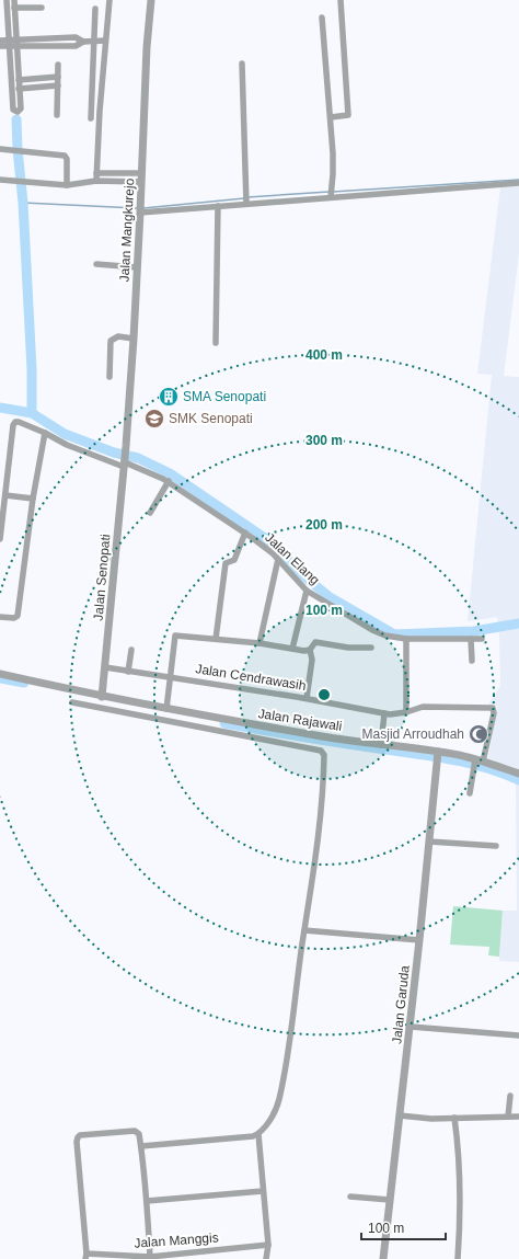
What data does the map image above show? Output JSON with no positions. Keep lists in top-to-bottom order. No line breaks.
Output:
{"streets":{"street":["Jalan Mangkurejo","Jalan Elang","Jalan Senopati","Jalan Cendrawasih","Jalan Rajawali","Jalan Garuda","Jalan Manggis"]},"crossings":[["Jalan Mangkurejo","Jalan Elang"],["Jalan Mangkurejo","Jalan Senopati"],["Jalan Elang","Jalan Senopati"],["Jalan Senopati","Jalan Cendrawasih"],["Jalan Senopati","Jalan Rajawali"],["Jalan Cendrawasih","Jalan Rajawali"],["Jalan Rajawali","Jalan Garuda"]],"places":{"building":["SMA Senopati"],"school or university":["SMK Senopati"],"mosque":["Masjid Arroudhah"]},"scale_bar":"100 m","rings":["400 m","300 m","200 m","100 m"]}
